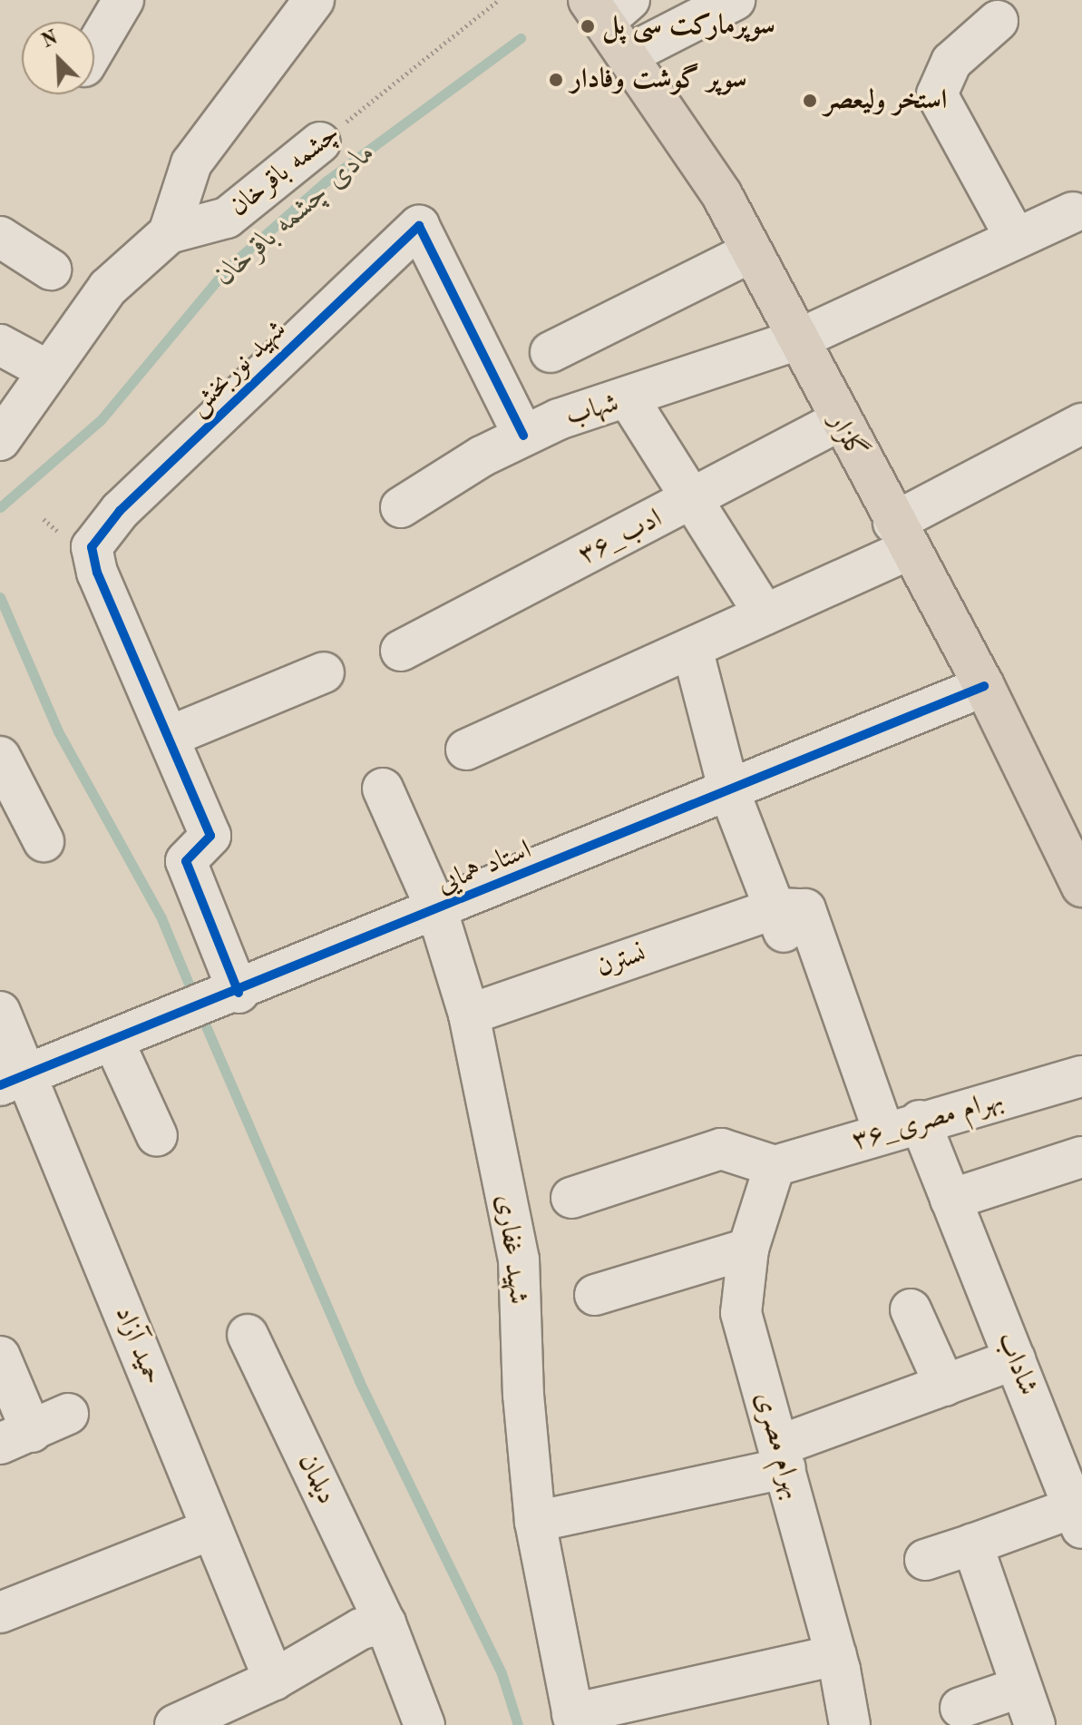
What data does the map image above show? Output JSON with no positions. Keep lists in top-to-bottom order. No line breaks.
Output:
{"streets":{"main road":["گلزار"],"street":["چشمه باقرخان","شهید نوربخش","شهاب","۳۶_ادب","استاد همایی","نسترن","۳۶_بهرام مصری","شهید غفاری","حمید آزاد","شاداب","بهرام مصری","دیلمان"]},"crossings":[["شهید نوربخش","شهاب"],["شهاب","گلزار"],["گلزار","۳۶_ادب"],["گلزار","استاد همایی"],["استاد همایی","شهید غفاری"],["استاد همایی","حمید آزاد"],["نسترن","شهید غفاری"],["۳۶_بهرام مصری","شاداب"],["۳۶_بهرام مصری","بهرام مصری"]],"water":["مادی چشمه باقرخان"],"places":["سوپرمارکت سی پل","سوپر گوشت وفادار","استخر ولیعصر"],"north":"top left"}
